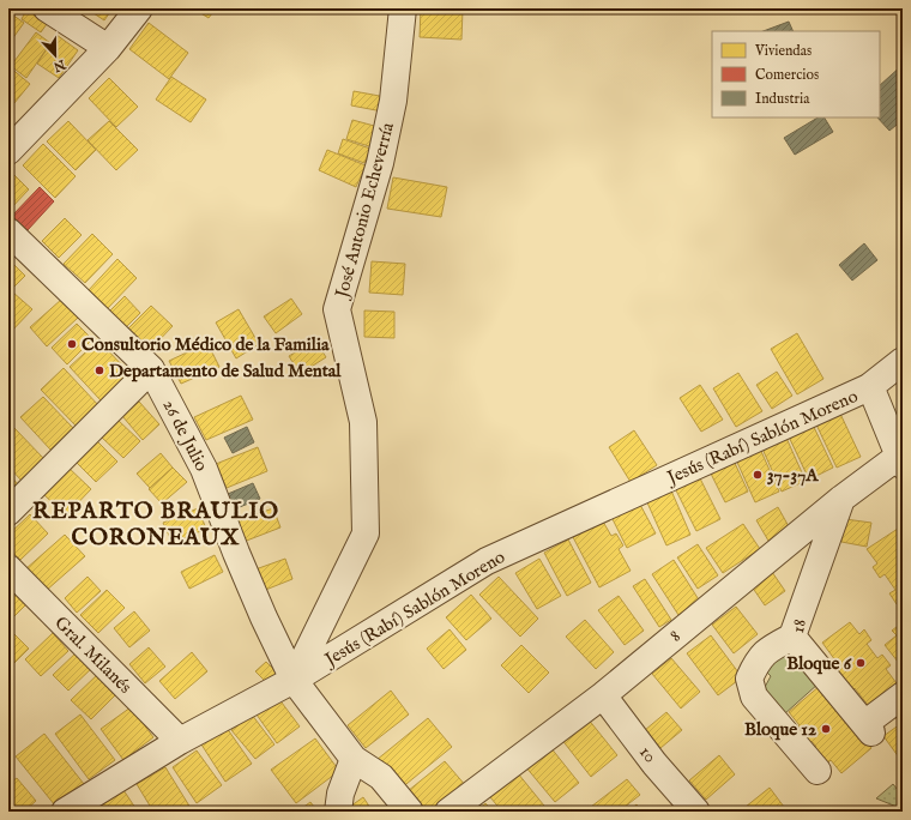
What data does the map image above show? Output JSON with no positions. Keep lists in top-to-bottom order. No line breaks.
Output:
{"streets":{"street":["José Antonio Echeverría","26 de Julio","Jesús (Rabí) Sablón Moreno","18","8","Gral. Milanés","10"]},"crossings":[["José Antonio Echeverría","26 de Julio"],["José Antonio Echeverría","Jesús (Rabí) Sablón Moreno"],["26 de Julio","Jesús (Rabí) Sablón Moreno"],["Jesús (Rabí) Sablón Moreno","Gral. Milanés"],["18","8"],["8","10"]],"districts":["REPARTO BRAULIO CORONEAUX"],"places":["Consultorio Médico de la Familia","Departamento de Salud Mental","37-37A","Bloque 6","Bloque 12"],"legend":["Viviendas","Comercios","Industria"],"north":"bottom"}
